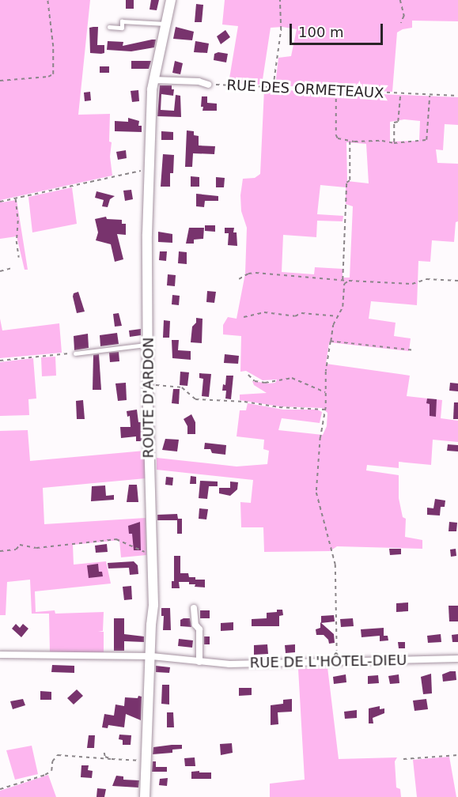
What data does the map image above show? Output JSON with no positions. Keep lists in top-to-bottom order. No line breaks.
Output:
{"streets":{"street":["RUE DES ORMETEAUX","ROUTE D'ARDON","RUE DE L'HÔTEL-DIEU"]},"crossings":[["RUE DES ORMETEAUX","ROUTE D'ARDON"],["ROUTE D'ARDON","RUE DE L'HÔTEL-DIEU"]],"scale_bar":"100 m"}
